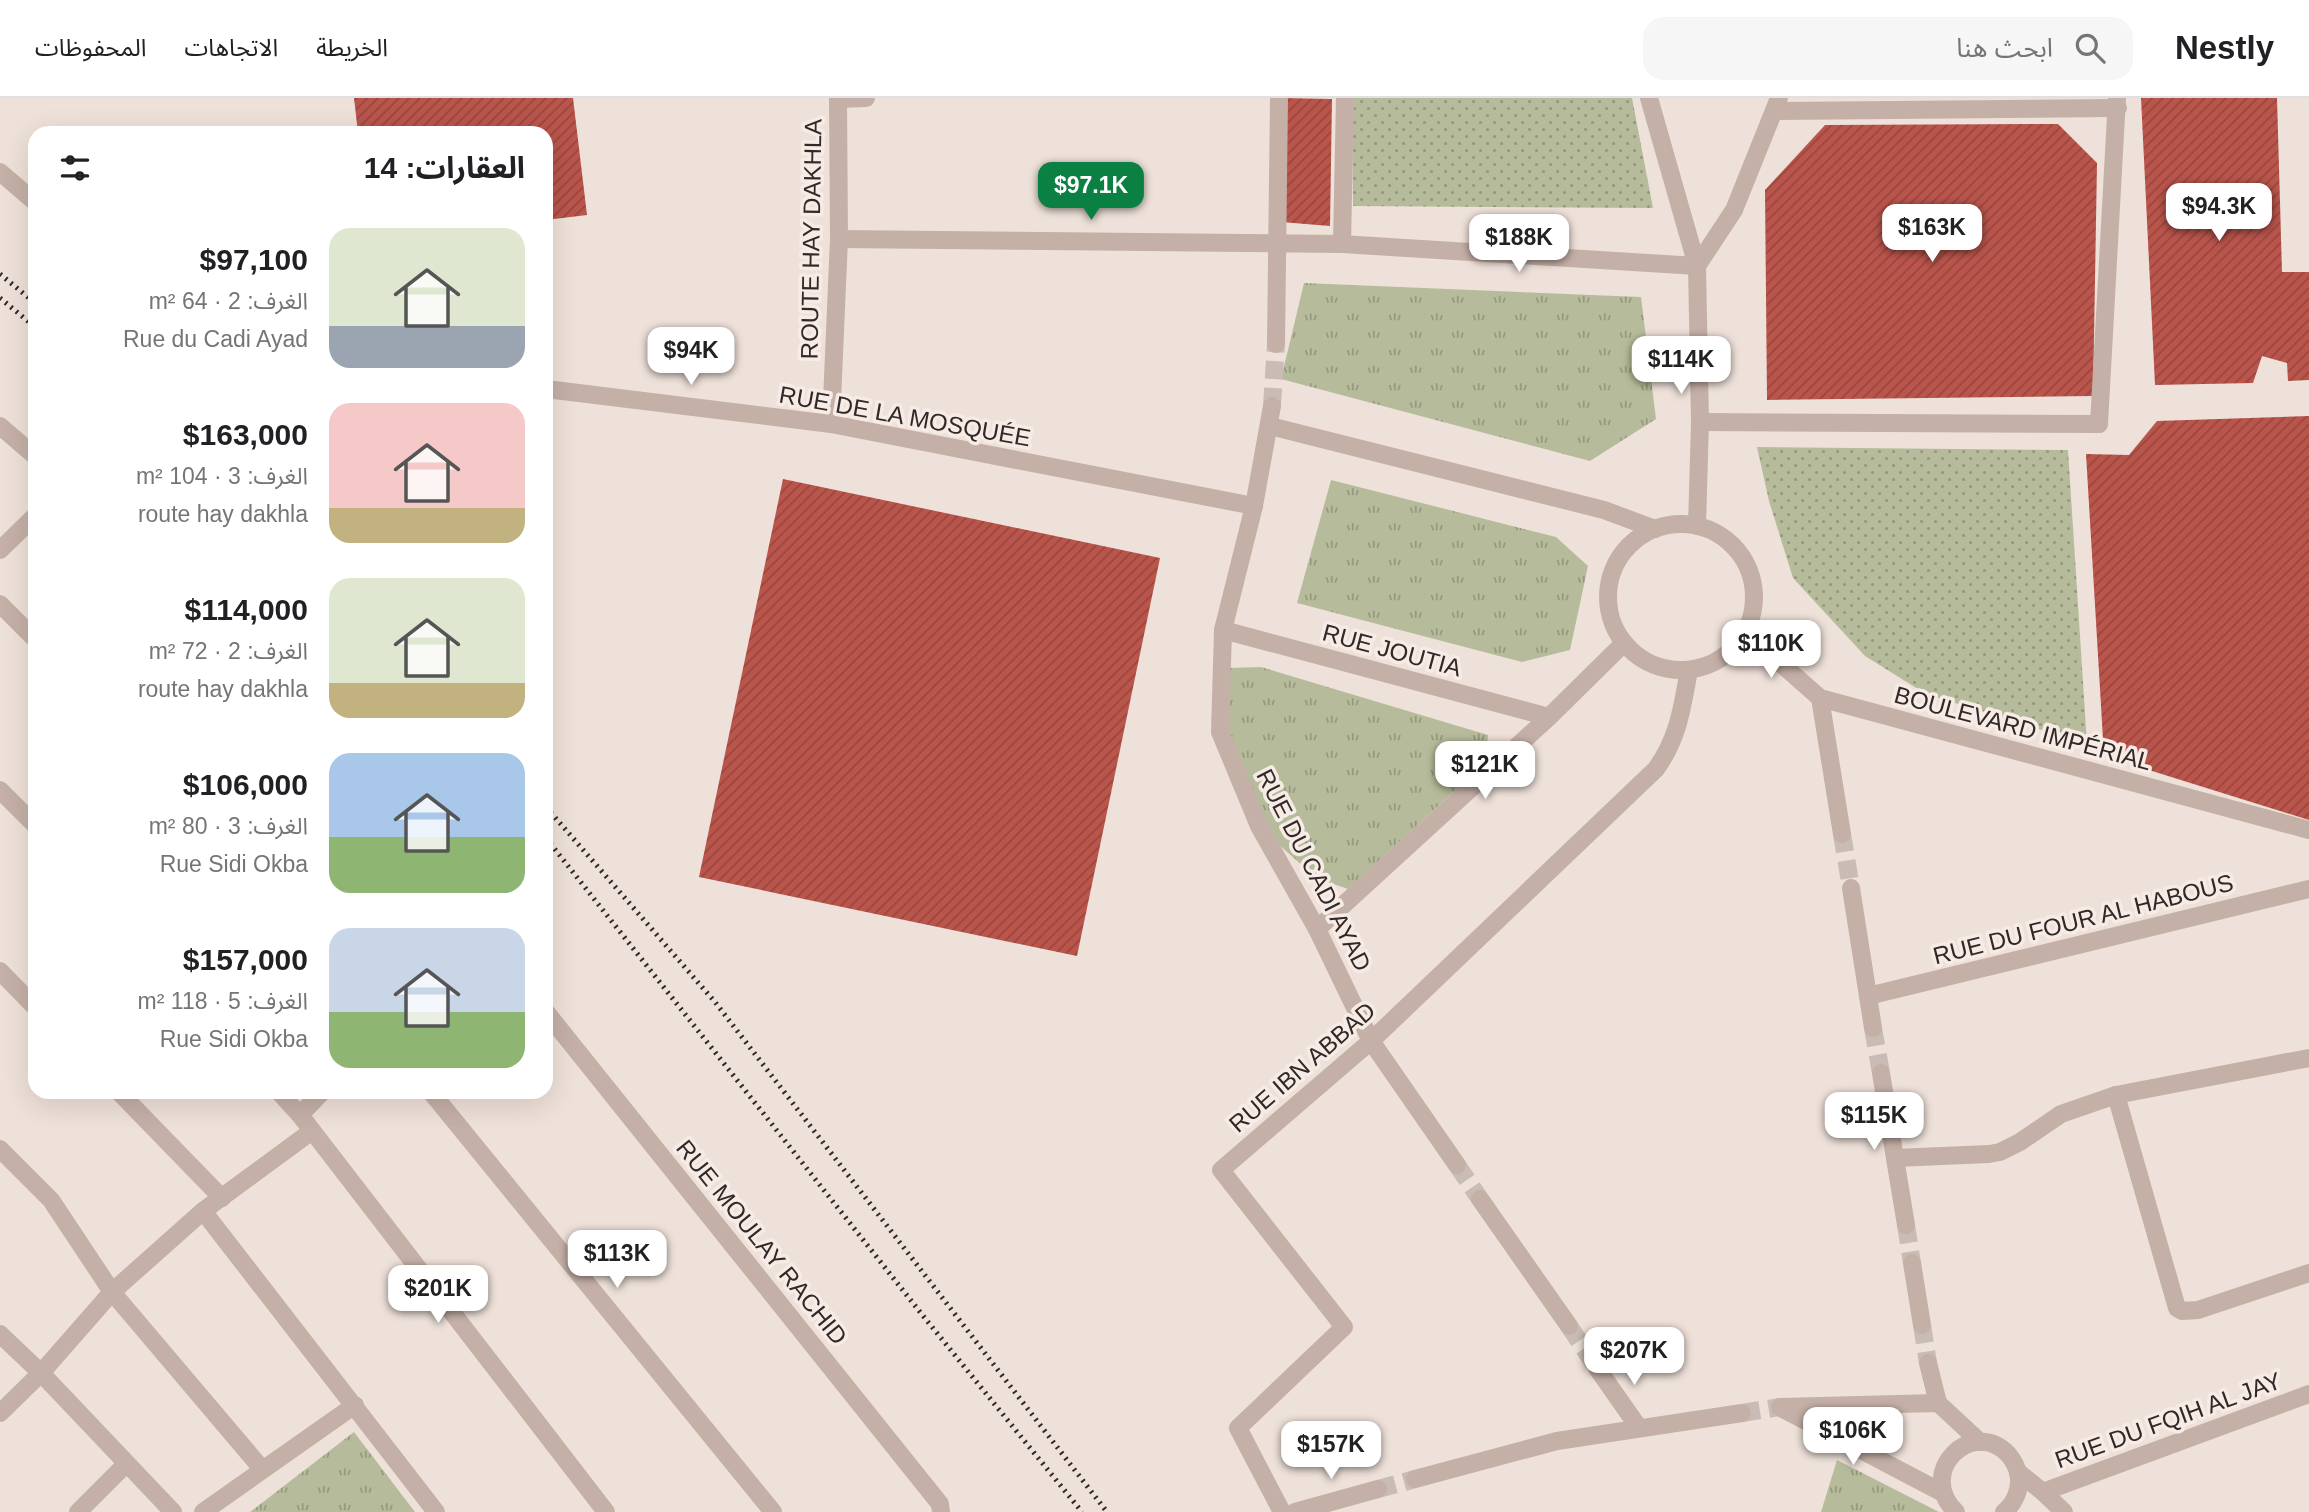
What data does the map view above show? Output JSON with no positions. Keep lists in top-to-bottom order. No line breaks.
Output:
{"streets":{"street":["ROUTE HAY DAKHLA","RUE DE LA MOSQUÉE","RUE JOUTIA","BOULEVARD IMPÉRIAL","RUE DU CADI AYAD","RUE DU FOUR AL HABOUS","RUE IBN ABBAD","RUE MOULAY RACHID","RUE DU FQIH AL JAY"]},"crossings":[["ROUTE HAY DAKHLA","RUE DE LA MOSQUÉE"],["RUE DE LA MOSQUÉE","RUE DU CADI AYAD"],["RUE JOUTIA","RUE DU CADI AYAD"],["BOULEVARD IMPÉRIAL","RUE IBN ABBAD"],["RUE DU CADI AYAD","RUE IBN ABBAD"]],"page":{"header":"Nestly","search":"ابحث هنا","nav":["الخريطة","الاتجاهات","المحفوظات"],"heading":"العقارات: 14","price":["$97.1K","$94.3K","$163K","$188K","$94K","$114K","$110K","$121K","$115K","$113K","$201K","$207K","$106K","$157K"],"list":[{"name":"$97,100","note":"الغرف: 2 · 64 m² · Rue du Cadi Ayad"},{"name":"$163,000","note":"الغرف: 3 · 104 m² · route hay dakhla"},{"name":"$114,000","note":"الغرف: 2 · 72 m² · route hay dakhla"},{"name":"$106,000","note":"الغرف: 3 · 80 m² · Rue Sidi Okba"},{"name":"$157,000","note":"الغرف: 5 · 118 m² · Rue Sidi Okba"}]}}
